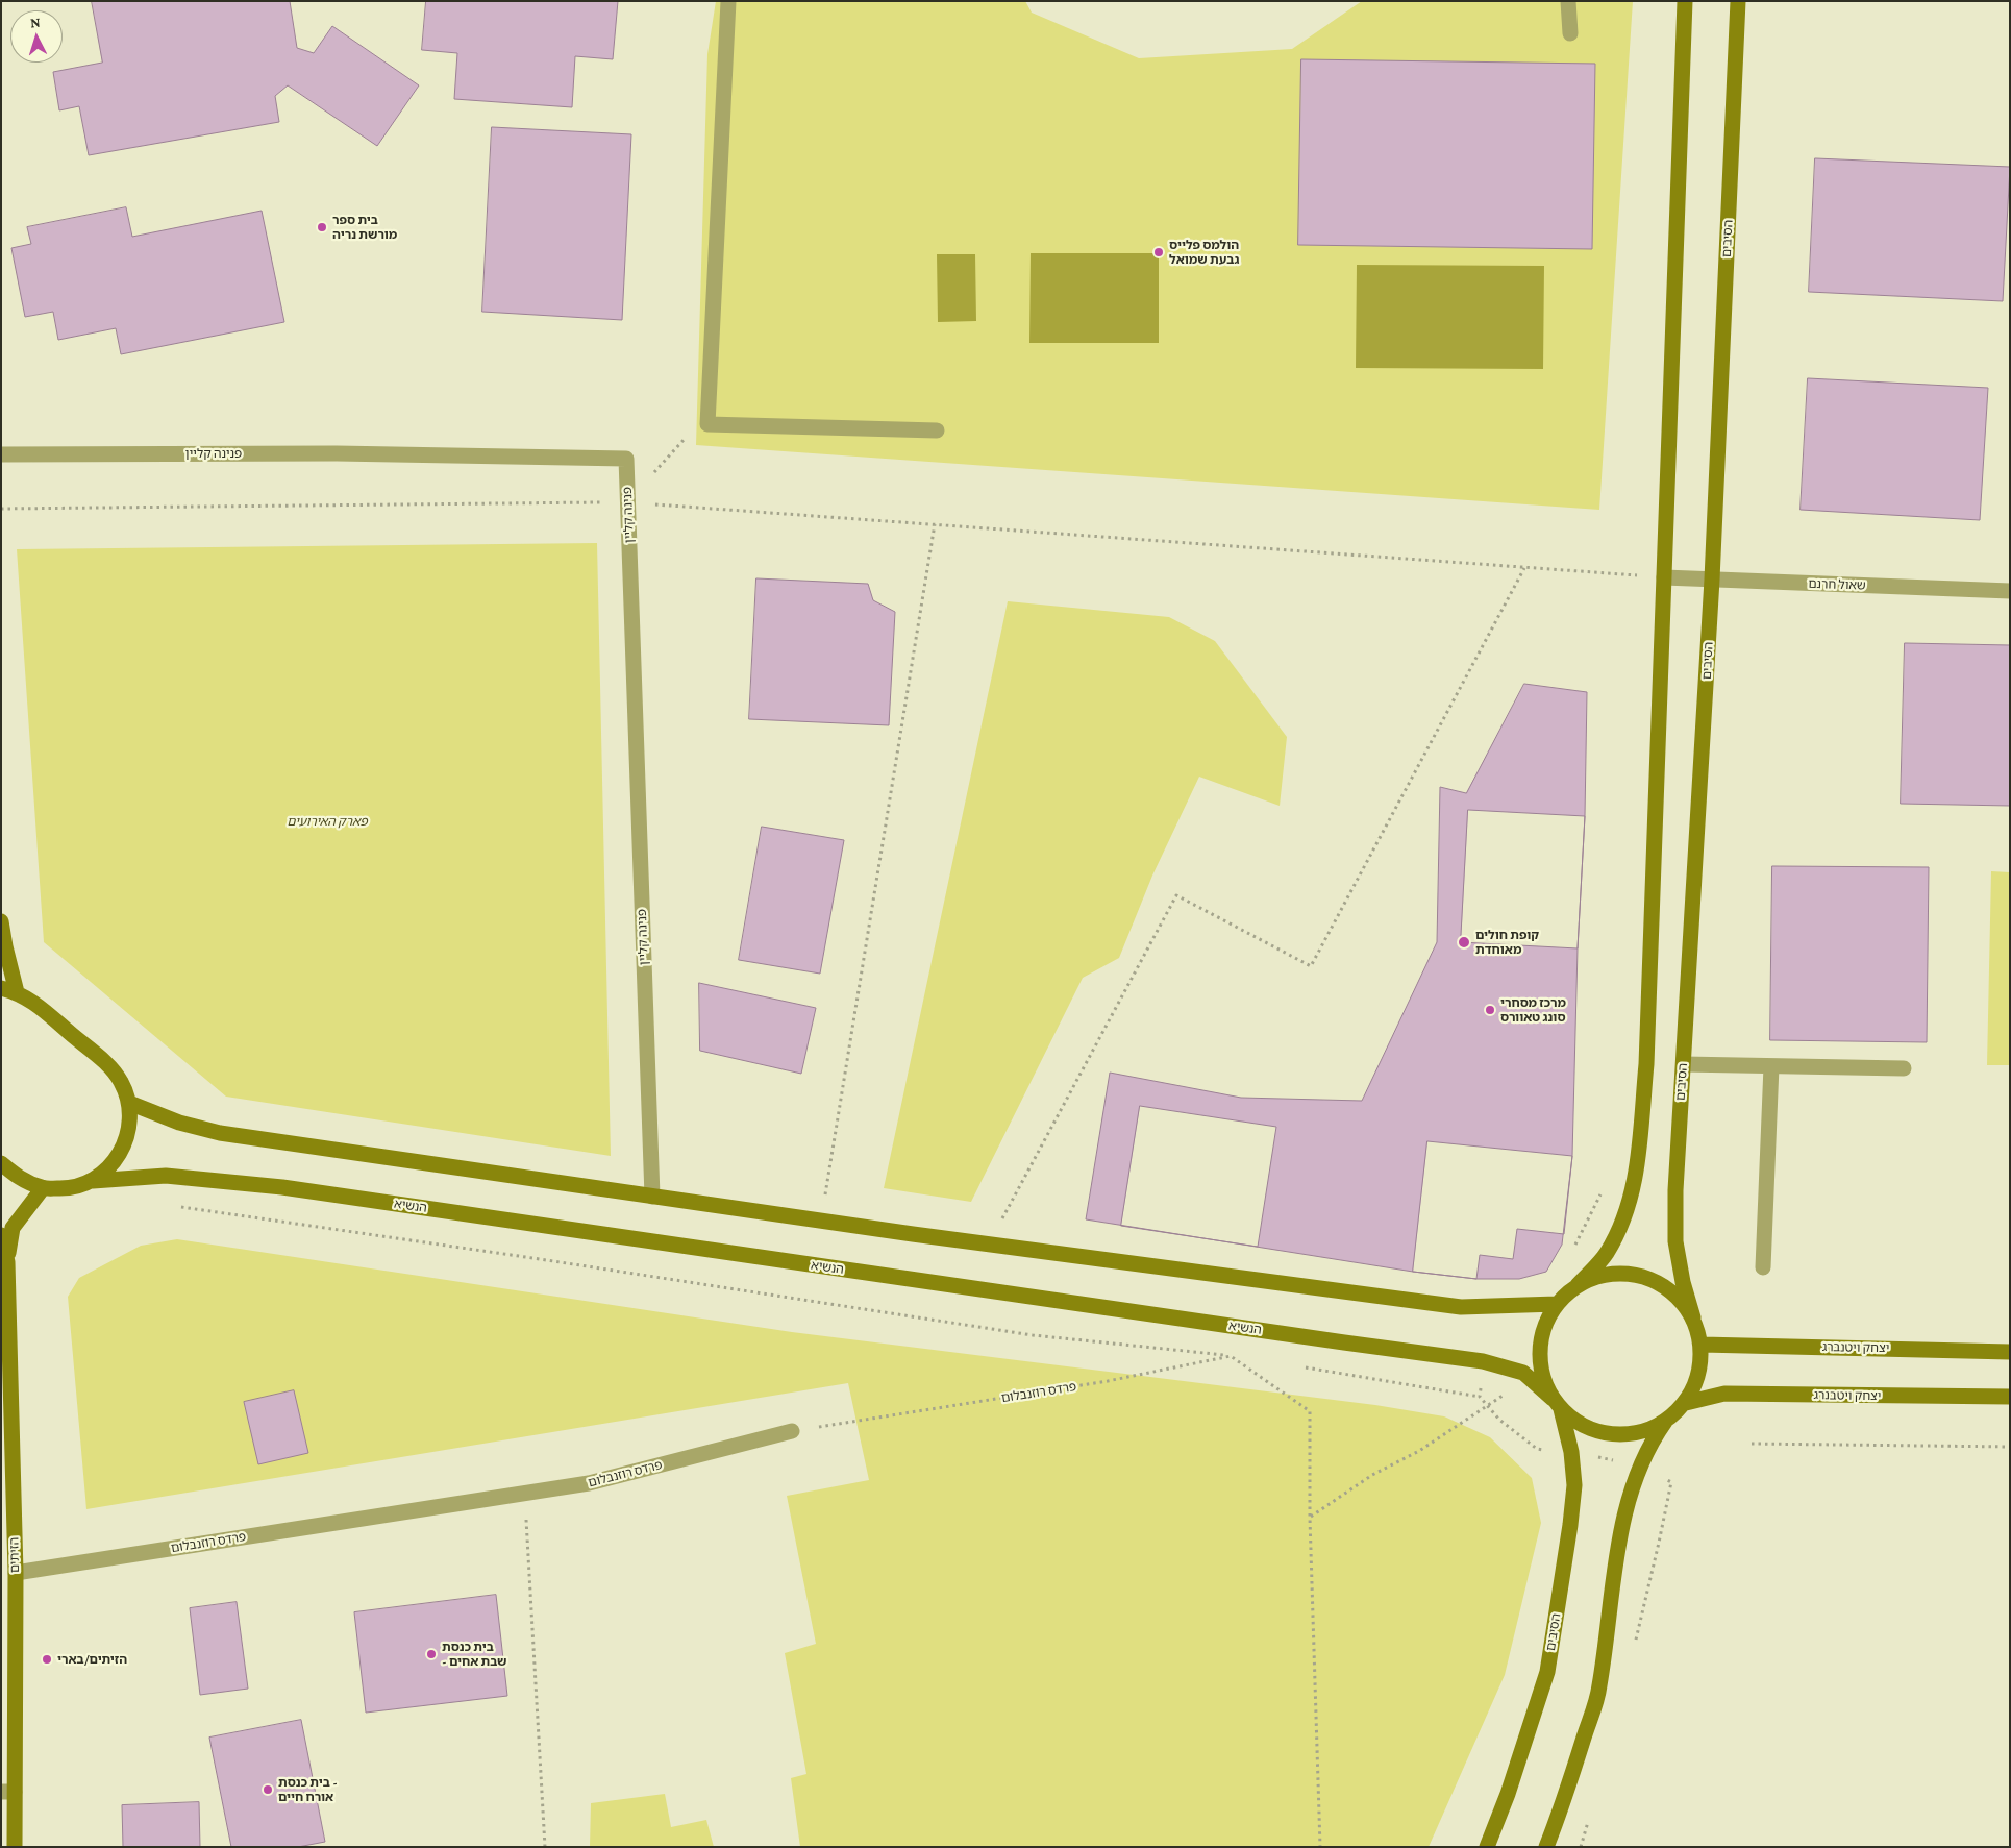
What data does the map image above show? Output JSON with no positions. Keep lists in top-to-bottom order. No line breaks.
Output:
{"streets":{"street":["הסיבים","פנינה קליין","שאול חרנם","הנשיא","יצחק ויטנברג","פרדס רוזנבלום","יצחק ויטבנרג","הזיתים"]},"crossings":[["הסיבים","שאול חרנם"],["הסיבים","הנשיא"],["הסיבים","יצחק ויטנברג"],["הסיבים","יצחק ויטבנרג"],["הנשיא","יצחק ויטנברג"],["הנשיא","יצחק ויטבנרג"],["יצחק ויטנברג","יצחק ויטבנרג"],["פרדס רוזנבלום","הזיתים"]],"parks":["פארק האירועים"],"places":["בית ספר מורשת נריה","הולמס פלייס גבעת שמואל","קופת חולים מאוחדת","מרכז מסחרי סונג טאוורס","בית כנסת - שבת אחים","הזיתים/בארי","בית כנסת - אורח חיים"],"north":"top"}
